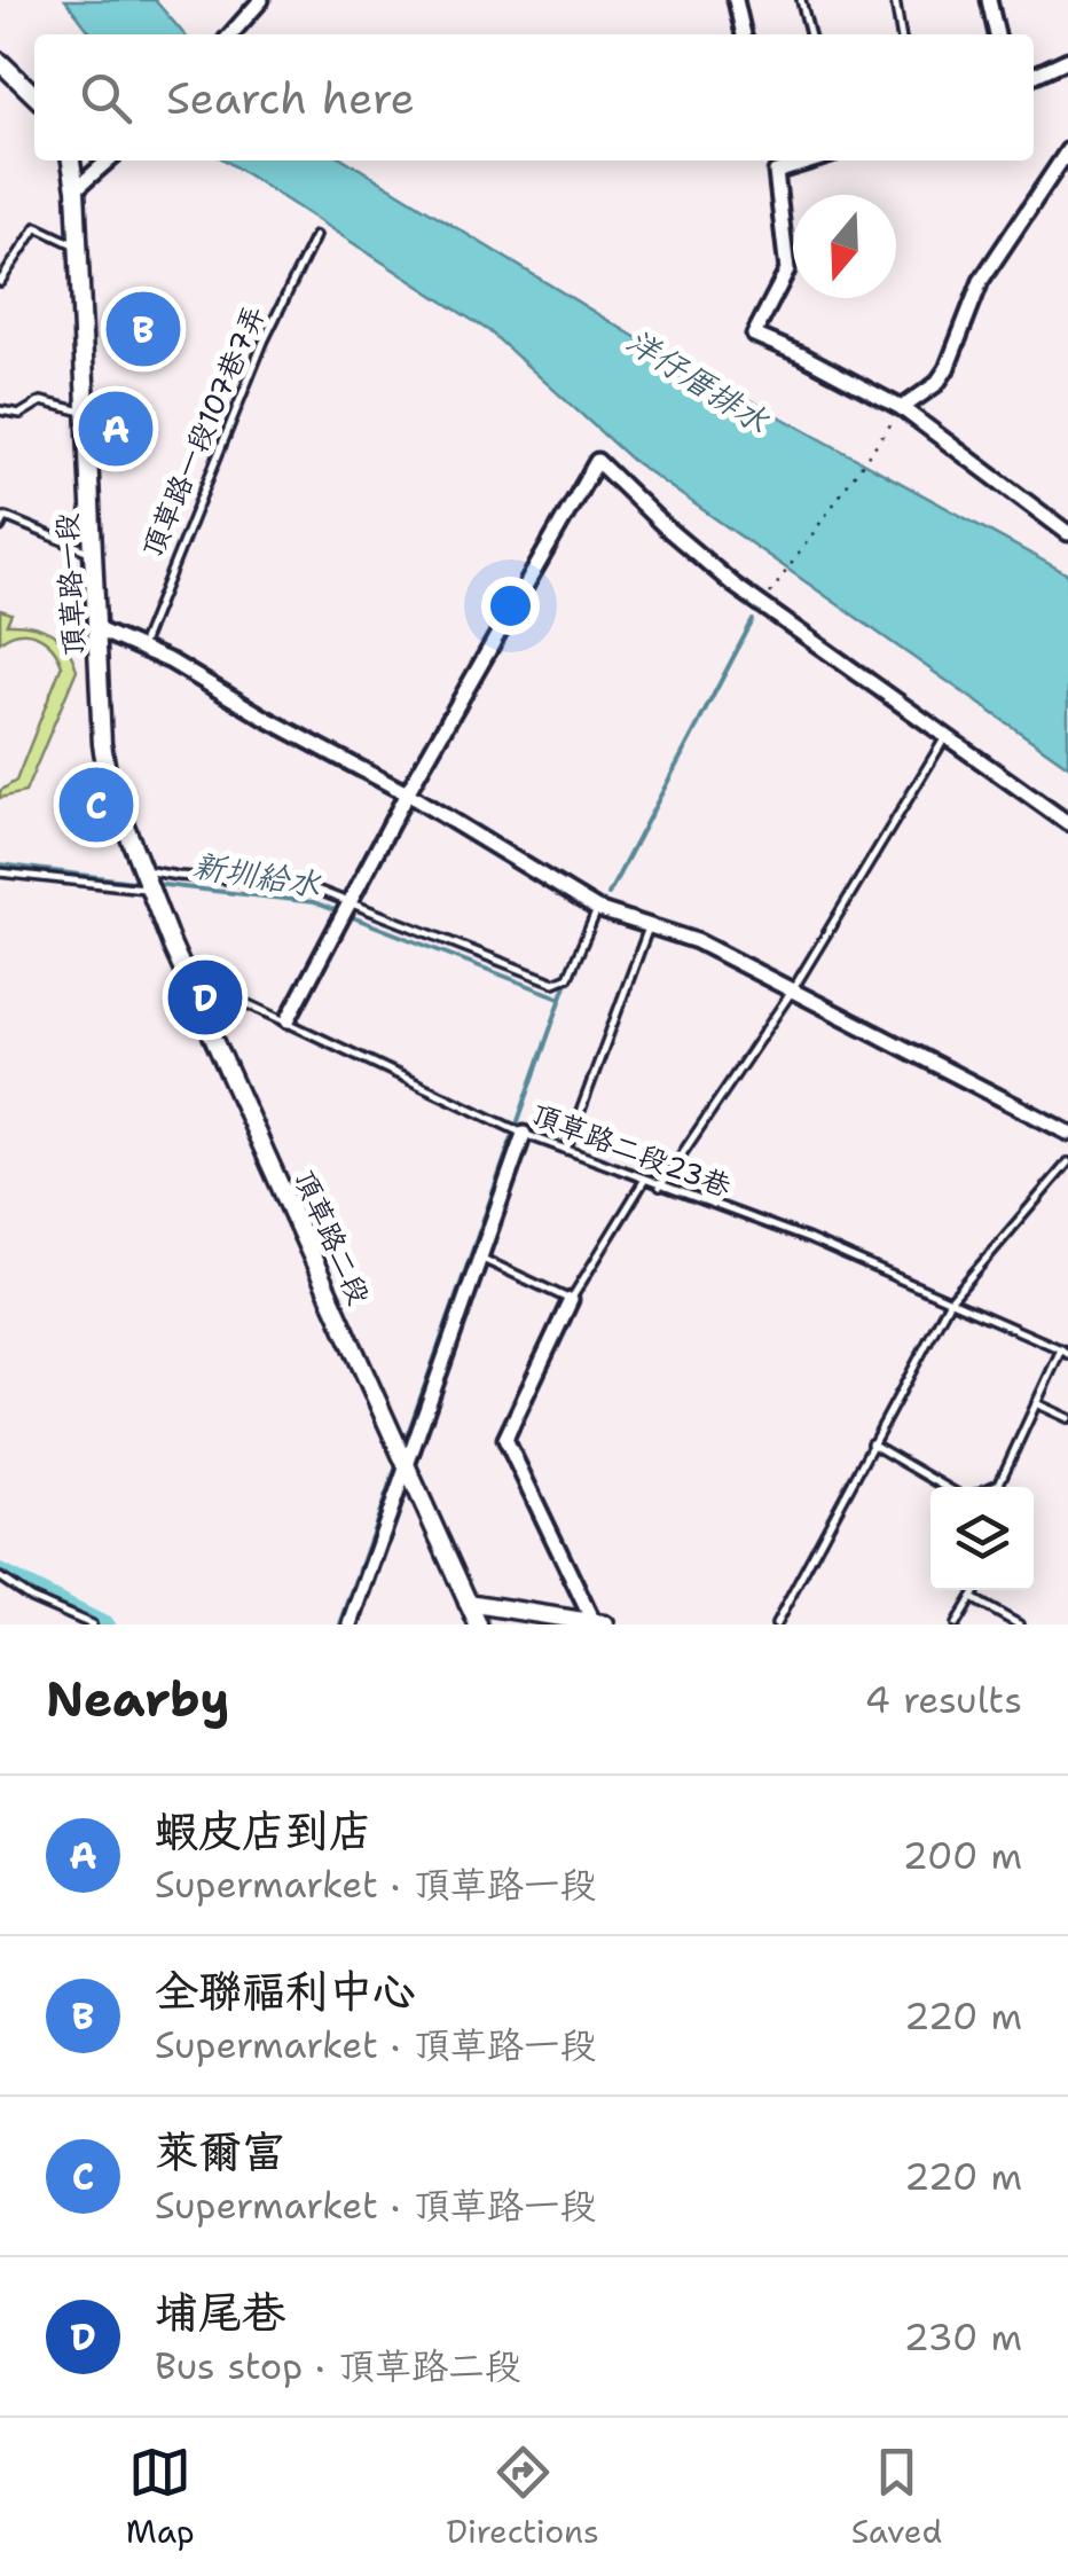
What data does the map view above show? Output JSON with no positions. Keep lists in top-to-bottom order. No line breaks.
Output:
{"streets":{"street":["頂草路一段","頂草路二段"],"lane":["頂草路一段107巷7弄","頂草路二段23巷"]},"crossings":[["頂草路一段","頂草路二段"],["頂草路二段23巷","頂草路二段"]],"water":["洋仔厝排水","新圳給水"],"north":"bottom","page":{"search":"Search here","pins":["B","A","C","D"],"heading":["Nearby","4 results"],"list":[{"mark":"A","name":"蝦皮店到店","note":"Supermarket · 頂草路一段","value":"200 m"},{"mark":"B","name":"全聯福利中心","note":"Supermarket · 頂草路一段","value":"220 m"},{"mark":"C","name":"萊爾富","note":"Supermarket · 頂草路一段","value":"220 m"},{"mark":"D","name":"埔尾巷","note":"Bus stop · 頂草路二段","value":"230 m"}],"nav":["Map","Directions","Saved"]}}
